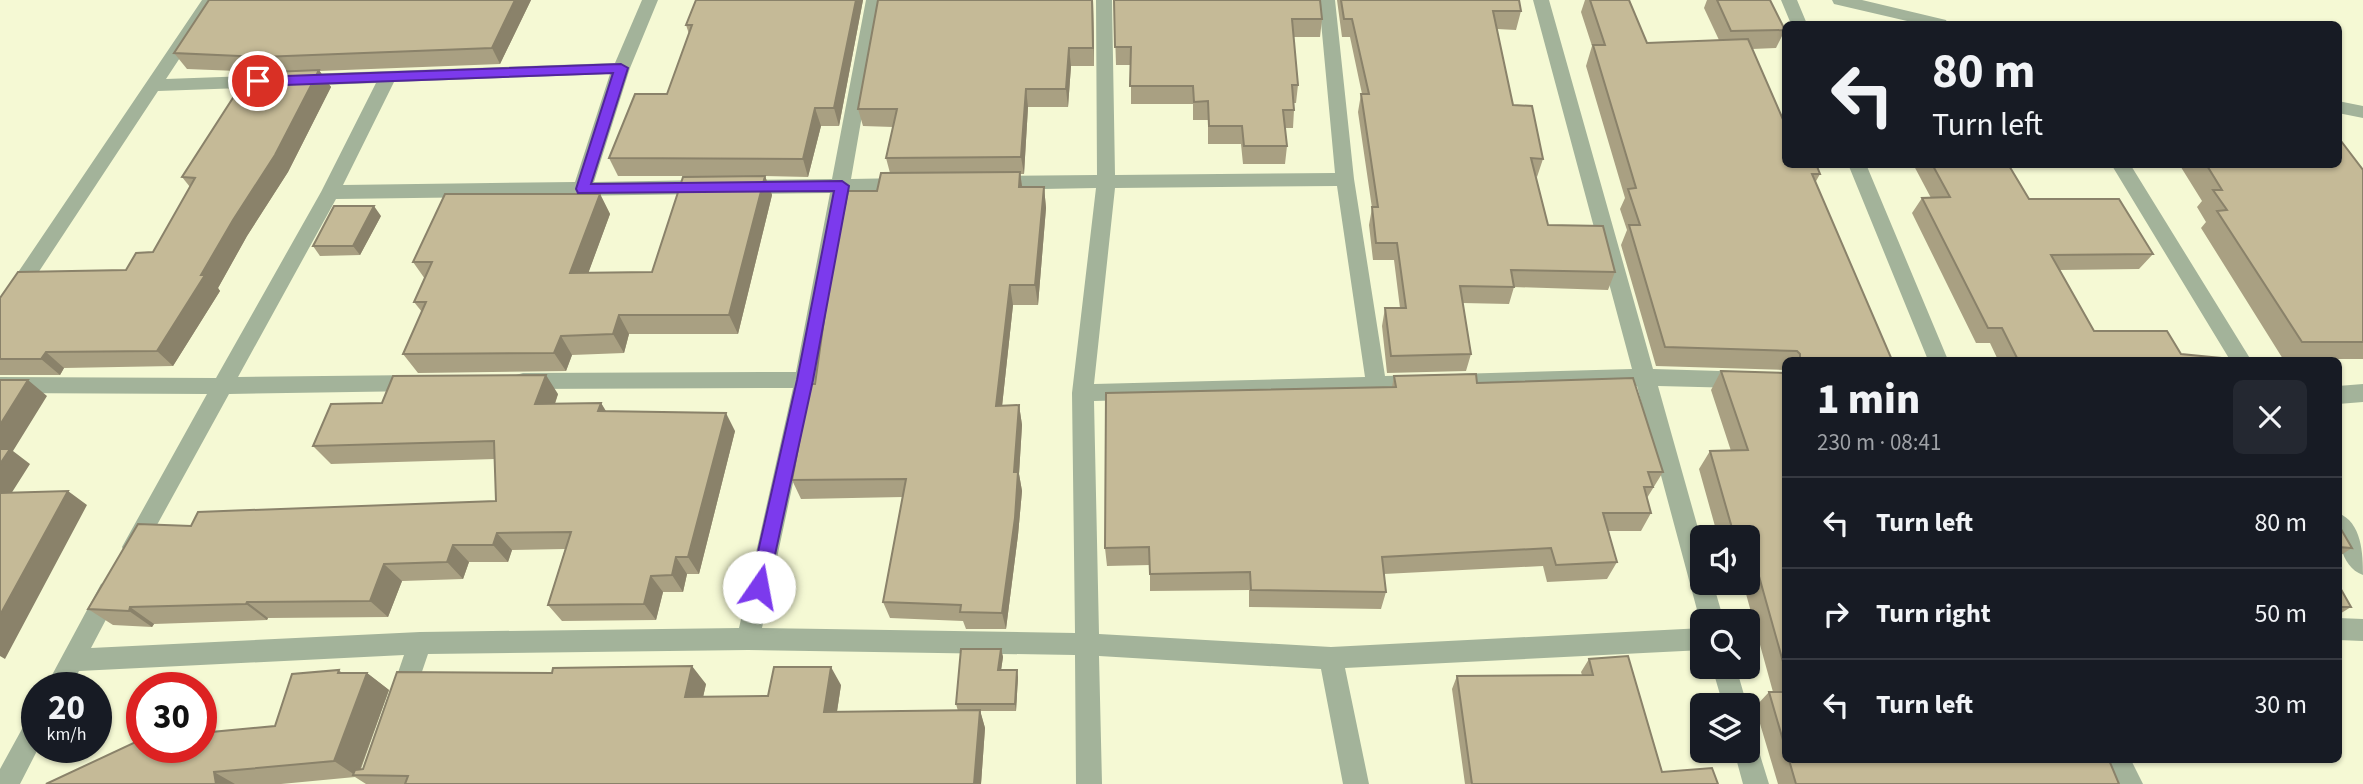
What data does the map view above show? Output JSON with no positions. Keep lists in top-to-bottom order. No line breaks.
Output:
{"page":{"turn":["80 m","Turn left"],"heading":["1 min","230 m · 08:41"],"list":[{"name":"Turn left","value":"80 m"},{"name":"Turn right","value":"50 m"},{"name":"Turn left","value":"30 m"}],"speed":"20 km/h","limit":"30"}}
